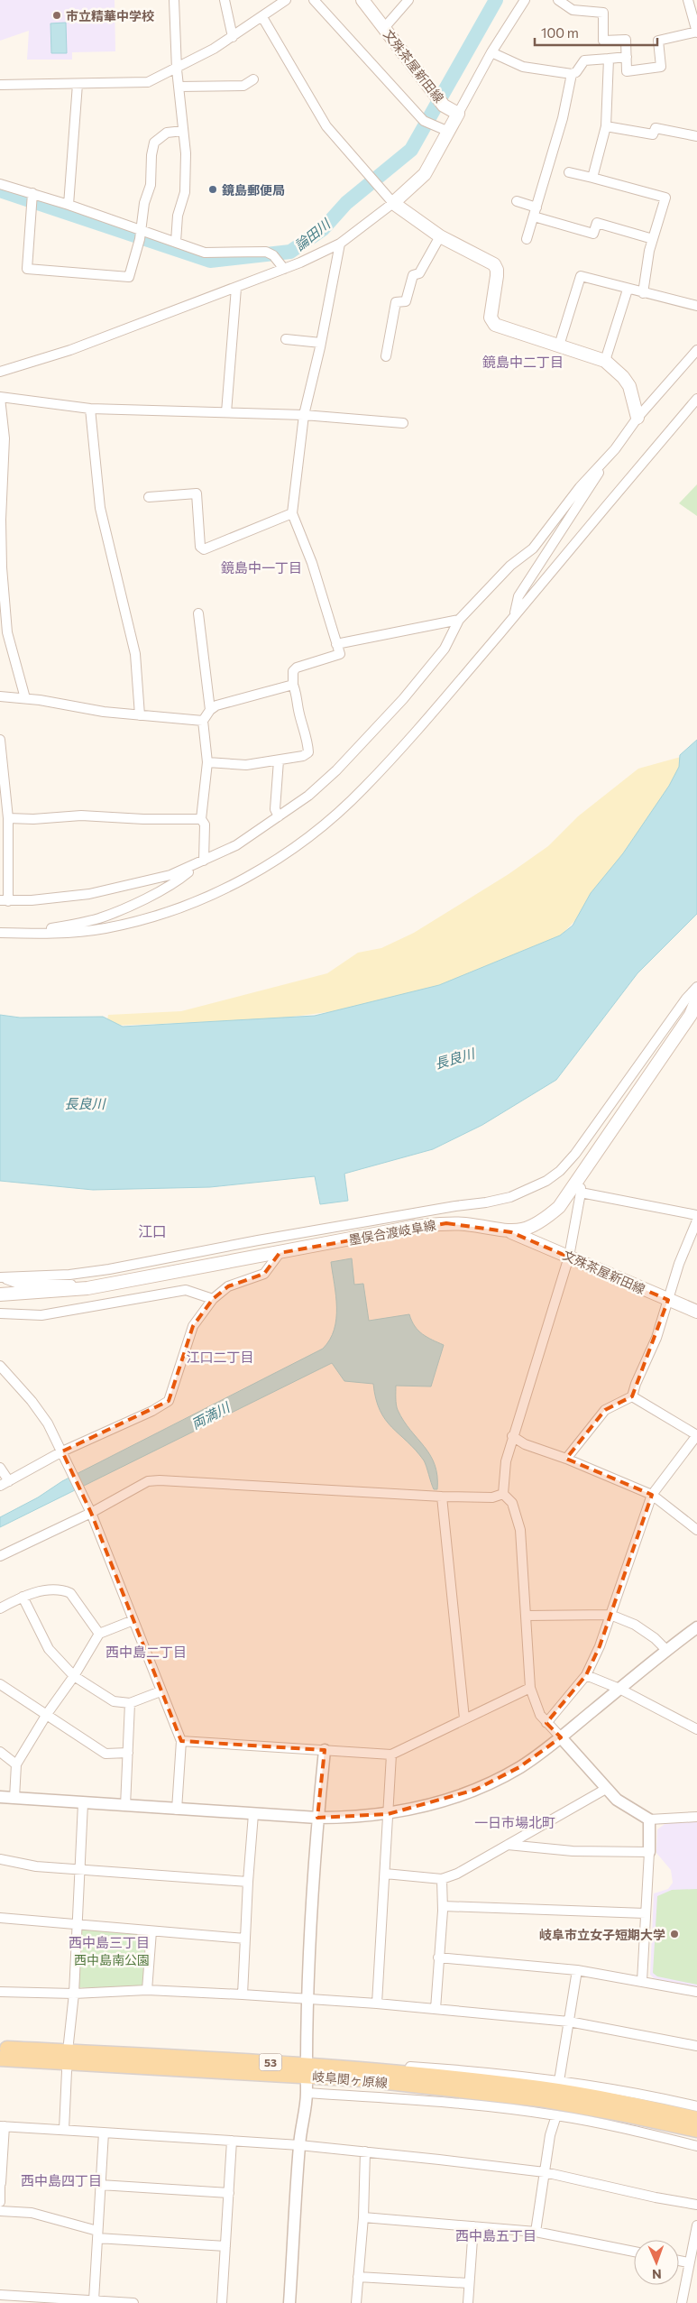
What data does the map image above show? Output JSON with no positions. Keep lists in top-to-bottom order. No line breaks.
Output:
{"streets":{"main road":["文殊茶屋新田線","墨俣合渡岐阜線","53","岐阜関ヶ原線"]},"crossings":[["文殊茶屋新田線","墨俣合渡岐阜線"]],"districts":["鏡島中二丁目","鏡島中一丁目","江口","江口二丁目","西中島二丁目","一日市場北町","西中島三丁目","西中島四丁目","西中島五丁目"],"water":["論田川","長良川","両満川"],"parks":["西中島南公園"],"places":["市立精華中学校","鏡島郵便局","岐阜市立女子短期大学"],"scale_bar":"100 m","north":"bottom"}
